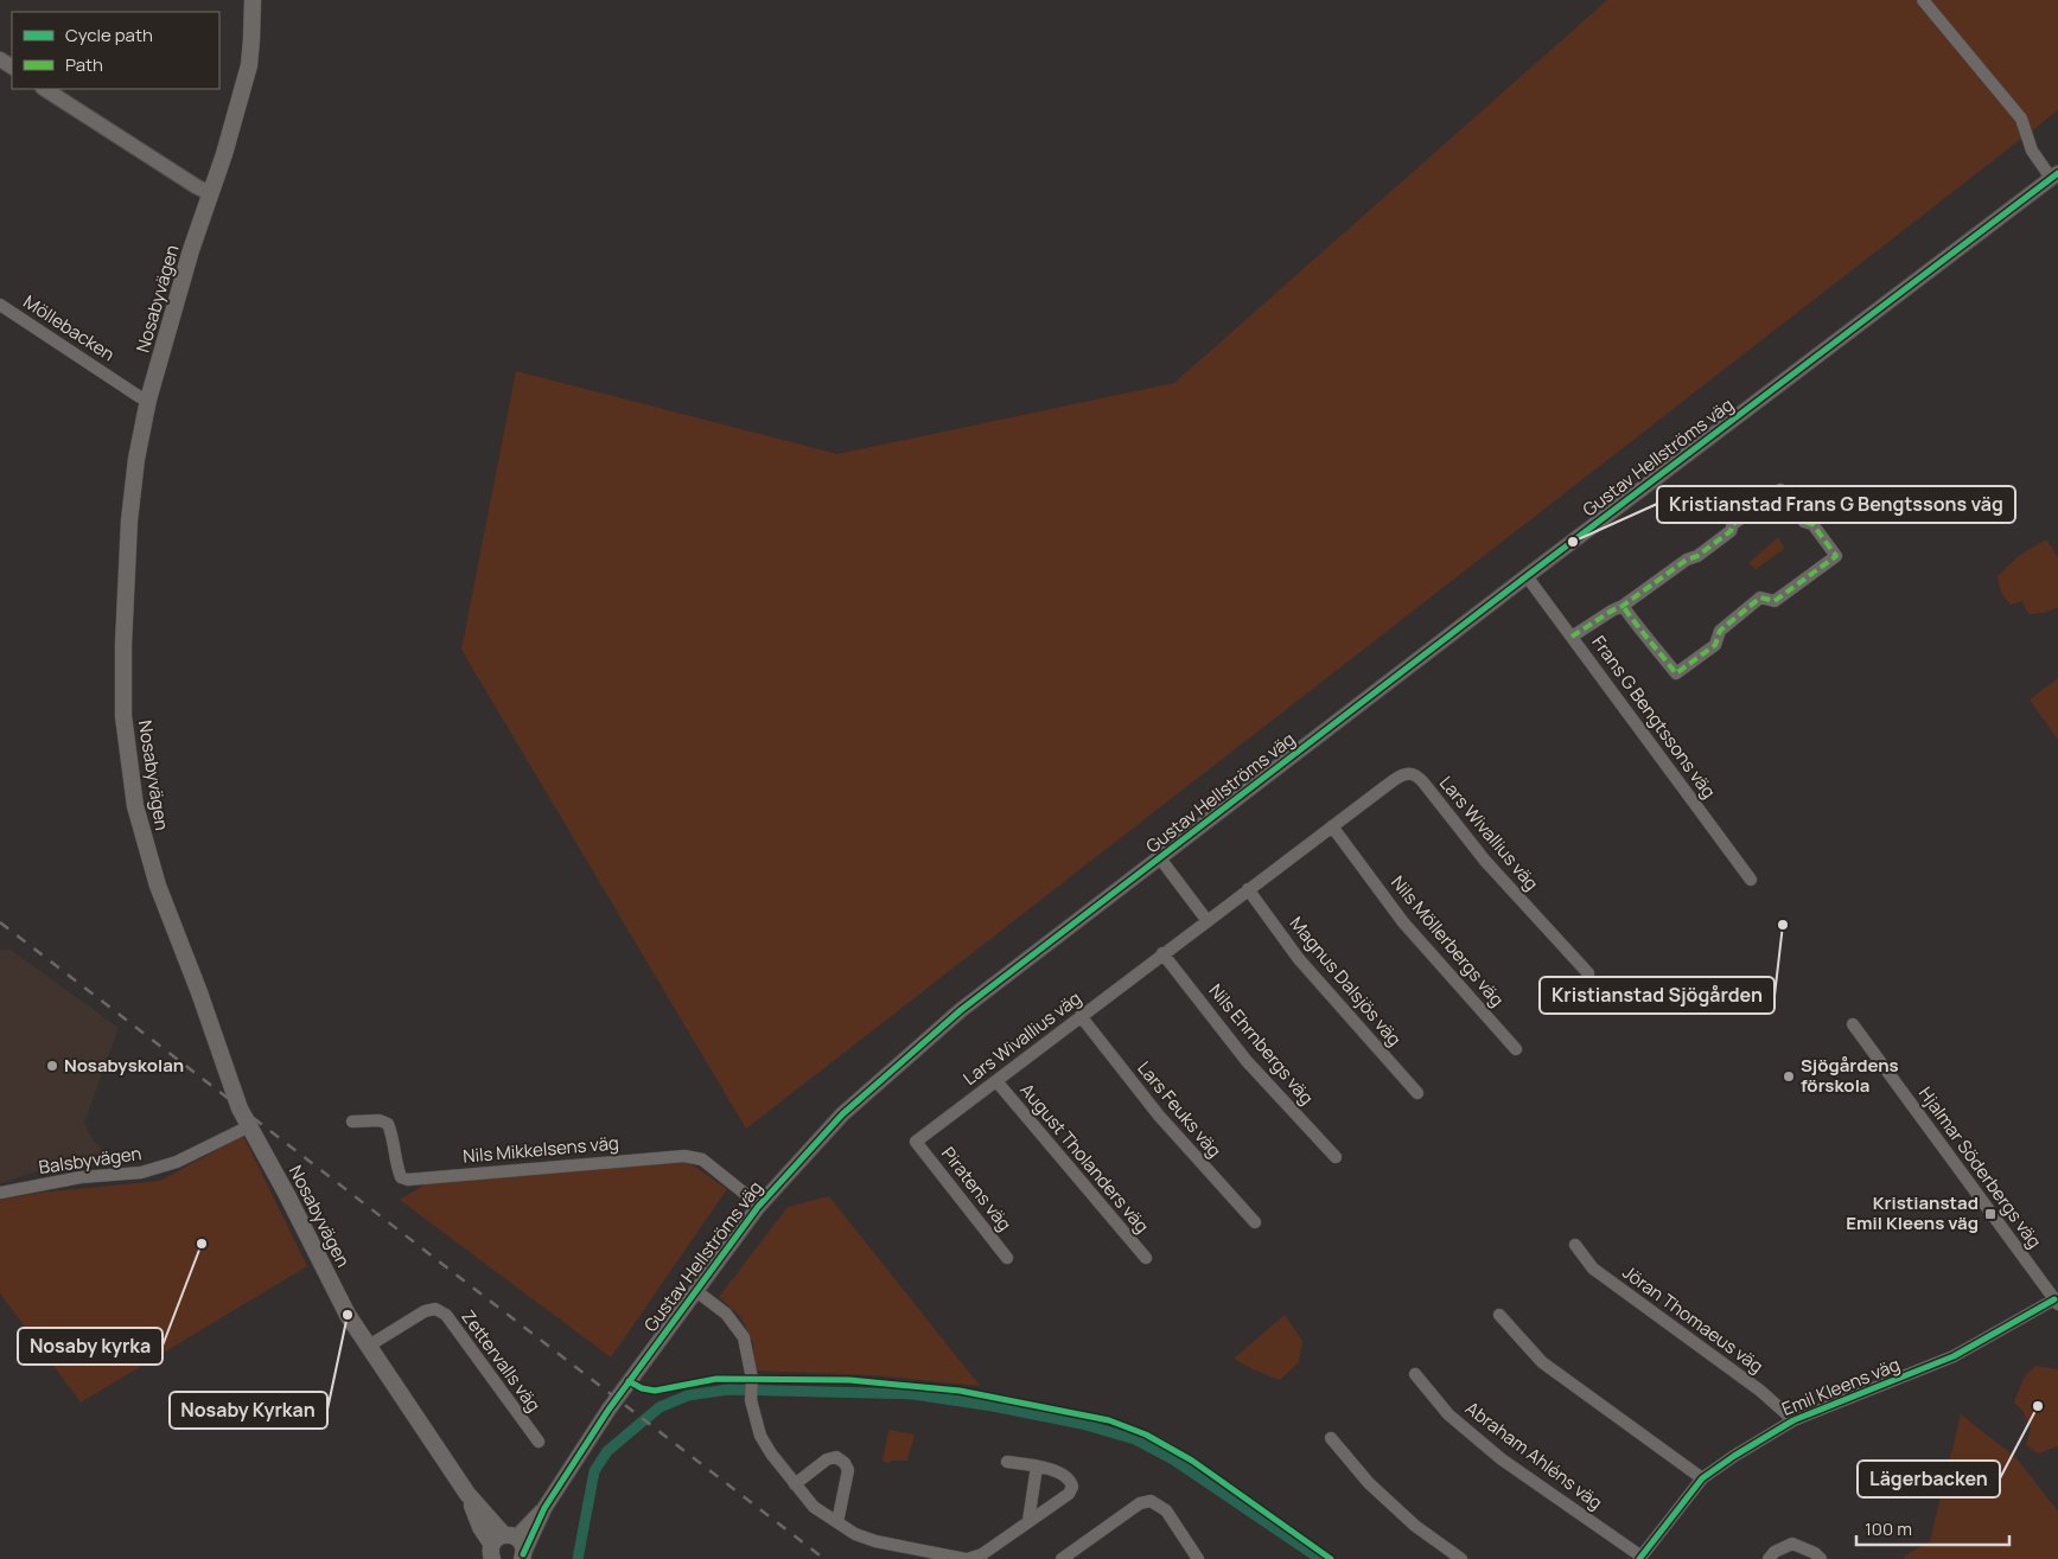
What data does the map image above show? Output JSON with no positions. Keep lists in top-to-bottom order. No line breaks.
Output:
{"streets":{"main road":["Nosabyvägen"],"street":["Möllebacken","Gustav Hellströms väg","Frans G Bengtssons väg","Lars Wivallius väg","Nils Möllerbergs väg","Magnus Dalsjös väg","Nils Ehrnbergs väg","Lars Feuks väg","Nils Mikkelsens väg","August Tholanders väg","Balsbyvägen","Hjalmar Söderbergs väg","Piratens väg","Jöran Thomaeus väg","Zettervalls väg","Emil Kleens väg","Abraham Ahléns väg"]},"crossings":[["Nosabyvägen","Möllebacken"],["Nosabyvägen","Gustav Hellströms väg"],["Nosabyvägen","Balsbyvägen"],["Nosabyvägen","Zettervalls väg"],["Gustav Hellströms väg","Frans G Bengtssons väg"],["Gustav Hellströms väg","Nils Mikkelsens väg"],["Lars Wivallius väg","Nils Möllerbergs väg"],["Lars Wivallius väg","Magnus Dalsjös väg"],["Lars Wivallius väg","Nils Ehrnbergs väg"],["Lars Wivallius väg","Lars Feuks väg"],["Lars Wivallius väg","August Tholanders väg"],["Lars Wivallius väg","Piratens väg"],["Hjalmar Söderbergs väg","Emil Kleens väg"],["Jöran Thomaeus väg","Emil Kleens väg"],["Emil Kleens väg","Abraham Ahléns väg"]],"places":{"other":["Kristianstad Frans G Bengtssons väg","Kristianstad Sjögården","Nosabyskolan","Sjögårdens förskola","Nosaby kyrka","Nosaby Kyrkan","Lägerbacken"],"transit":["Kristianstad Emil Kleens väg"]},"legend":["Cycle path","Path"],"scale_bar":"100 m"}
